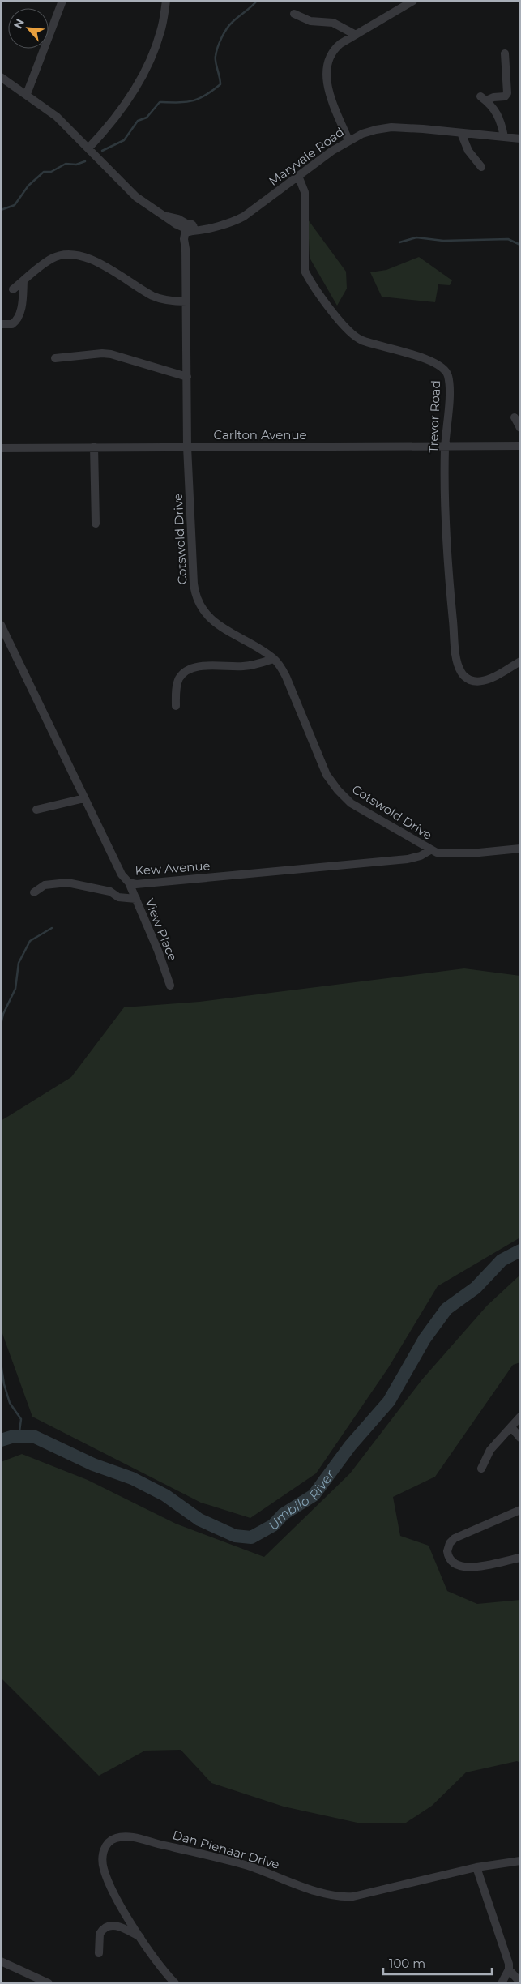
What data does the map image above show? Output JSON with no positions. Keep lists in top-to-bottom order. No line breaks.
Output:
{"streets":{"street":["Maryvale Road","Trevor Road","Carlton Avenue","Cotswold Drive","Kew Avenue","View Place","Dan Pienaar Drive"]},"crossings":[["Maryvale Road","Trevor Road"],["Maryvale Road","Cotswold Drive"],["Trevor Road","Carlton Avenue"],["Carlton Avenue","Cotswold Drive"],["Cotswold Drive","Kew Avenue"],["Kew Avenue","View Place"]],"water":["Umbilo River"],"scale_bar":"100 m","north":"top left"}
